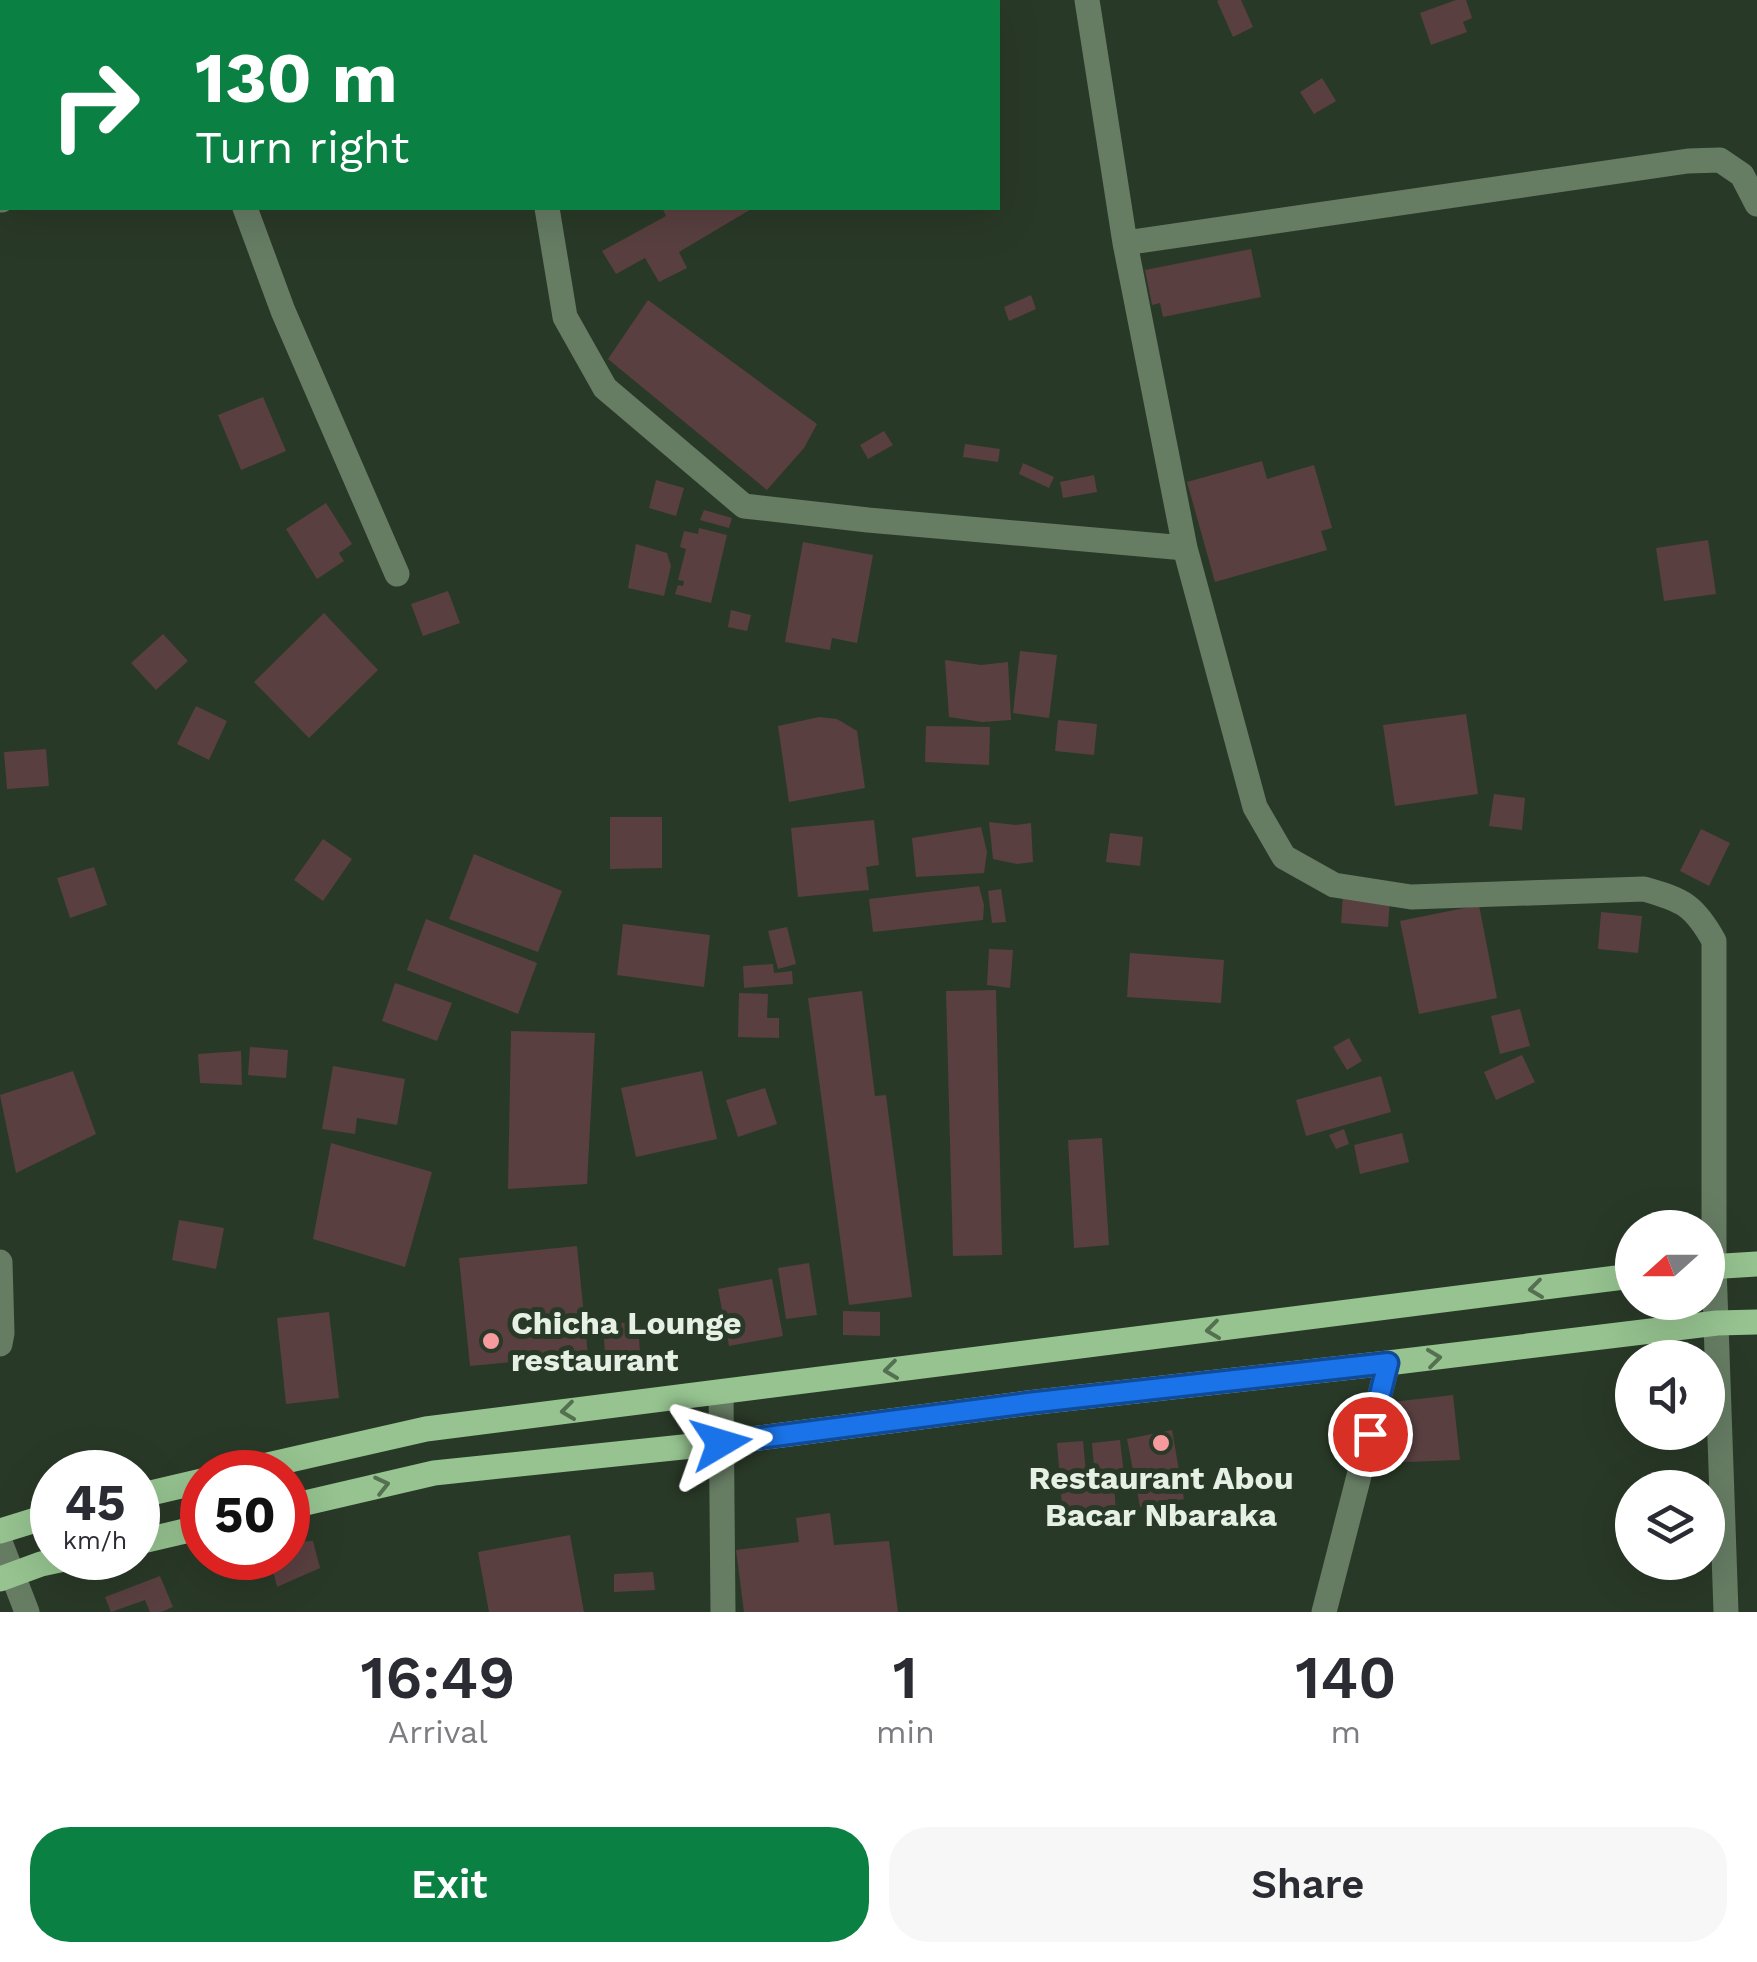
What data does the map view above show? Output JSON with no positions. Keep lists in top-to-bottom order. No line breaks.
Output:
{"places":["Chicha Lounge restaurant","Restaurant Abou Bacar Nbaraka"],"north":"left","page":{"turn":["130 m","Turn right"],"speed":"45 km/h","limit":"50","eta":["16:49","Arrival","1","min","140","m"],"buttons":["Exit","Share"]}}
